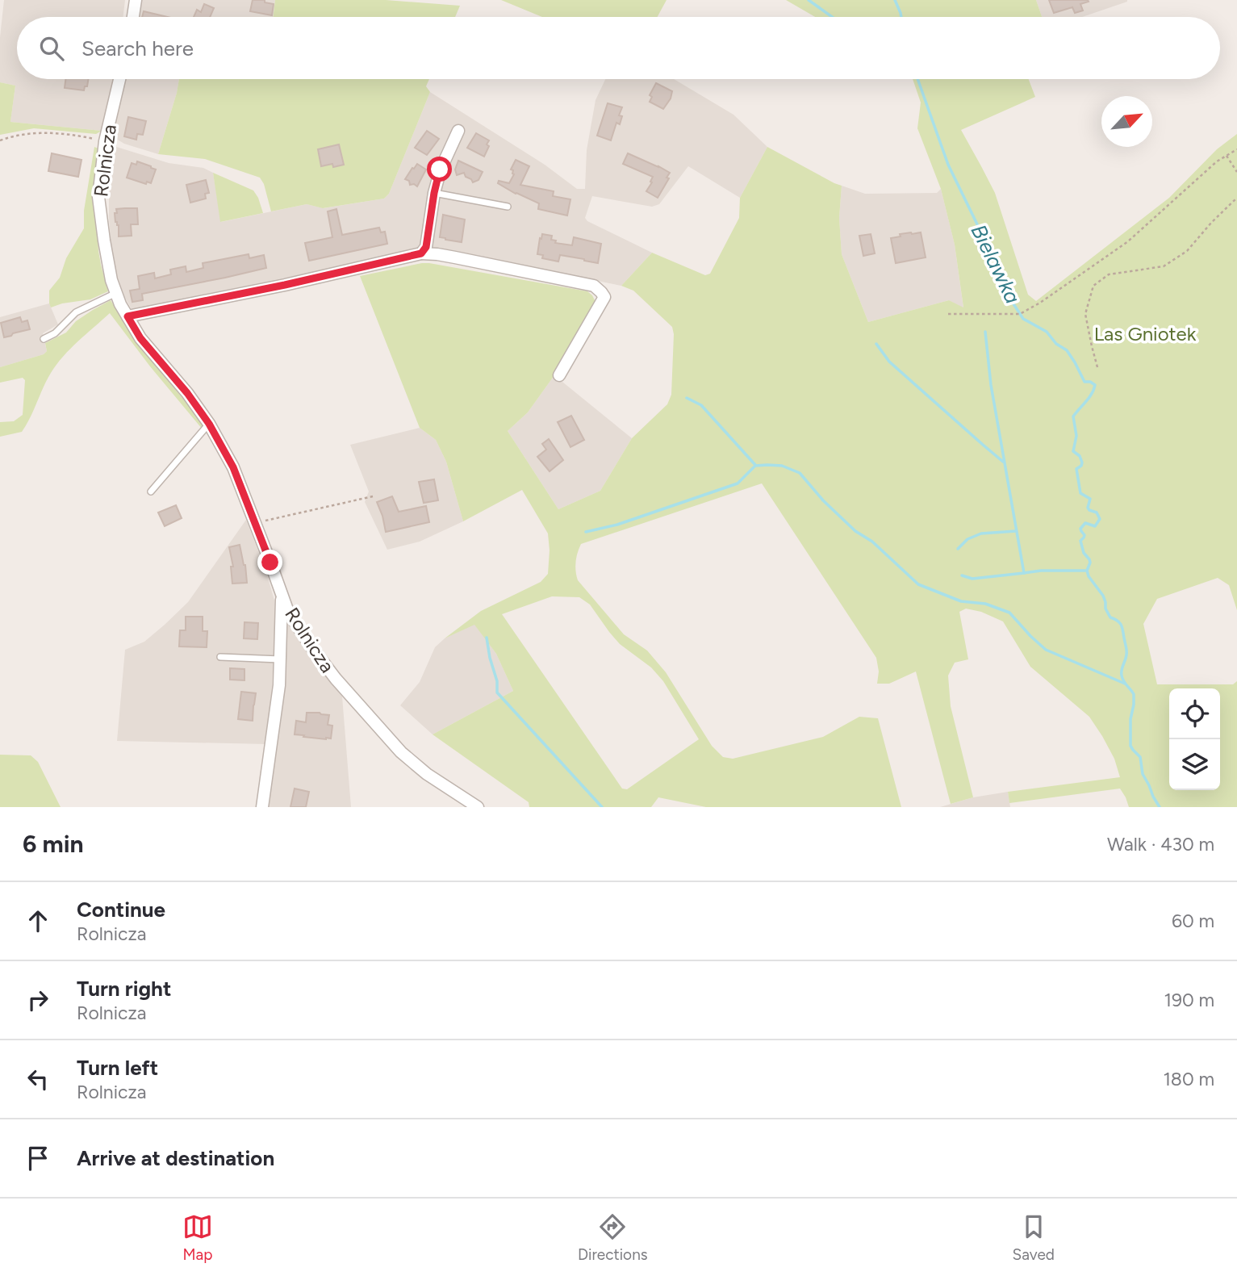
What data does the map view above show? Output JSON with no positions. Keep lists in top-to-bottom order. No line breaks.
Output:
{"streets":{"street":["Rolnicza"]},"water":["Bielawka"],"parks":["Las Gniotek"],"north":"top right","page":{"search":"Search here","heading":["6 min","Walk · 430 m"],"list":[["Continue","Rolnicza","60 m"],["Turn right","Rolnicza","190 m"],["Turn left","Rolnicza","180 m"],"Arrive at destination"],"nav":["Map","Directions","Saved"]}}
